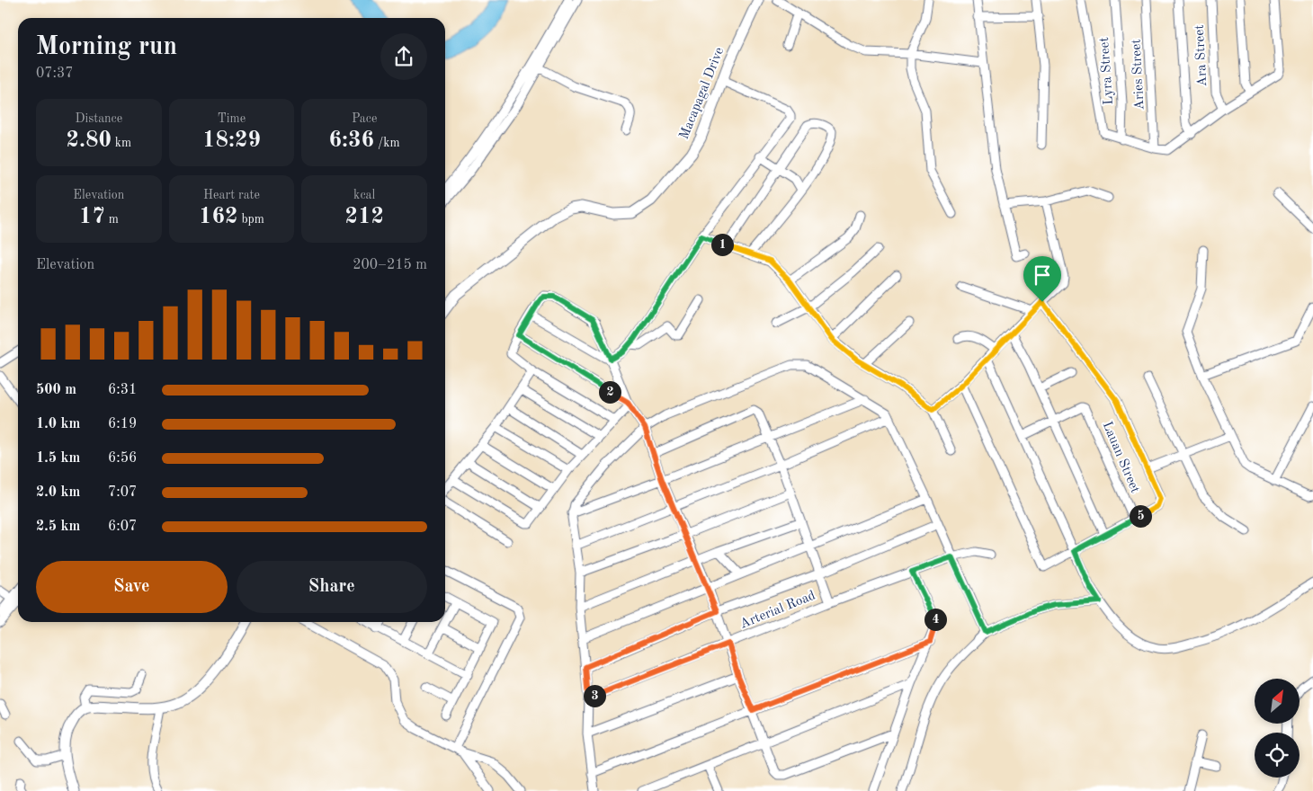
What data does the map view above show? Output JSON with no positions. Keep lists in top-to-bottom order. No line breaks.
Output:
{"streets":{"main road":["Macapagal Drive"],"street":["Ara Street","Lyra Street","Aries Street","Lauan Street","Arterial Road"]},"north":"top right","page":{"heading":["Morning run","07:37"],"stats":[["Distance","2.80 km"],["Time","18:29"],["Pace","6:36 /km"],["Elevation","17 m"],["Heart rate","162 bpm"],["kcal","212"]],"pins":["1","2","5","4","3"],"chart":["Elevation","200–215 m"],"list":[{"name":"500 m","note":"6:31"},{"name":"1.0 km","note":"6:19"},{"name":"1.5 km","note":"6:56"},{"name":"2.0 km","note":"7:07"},{"name":"2.5 km","note":"6:07"}],"buttons":["Save","Share"]}}
